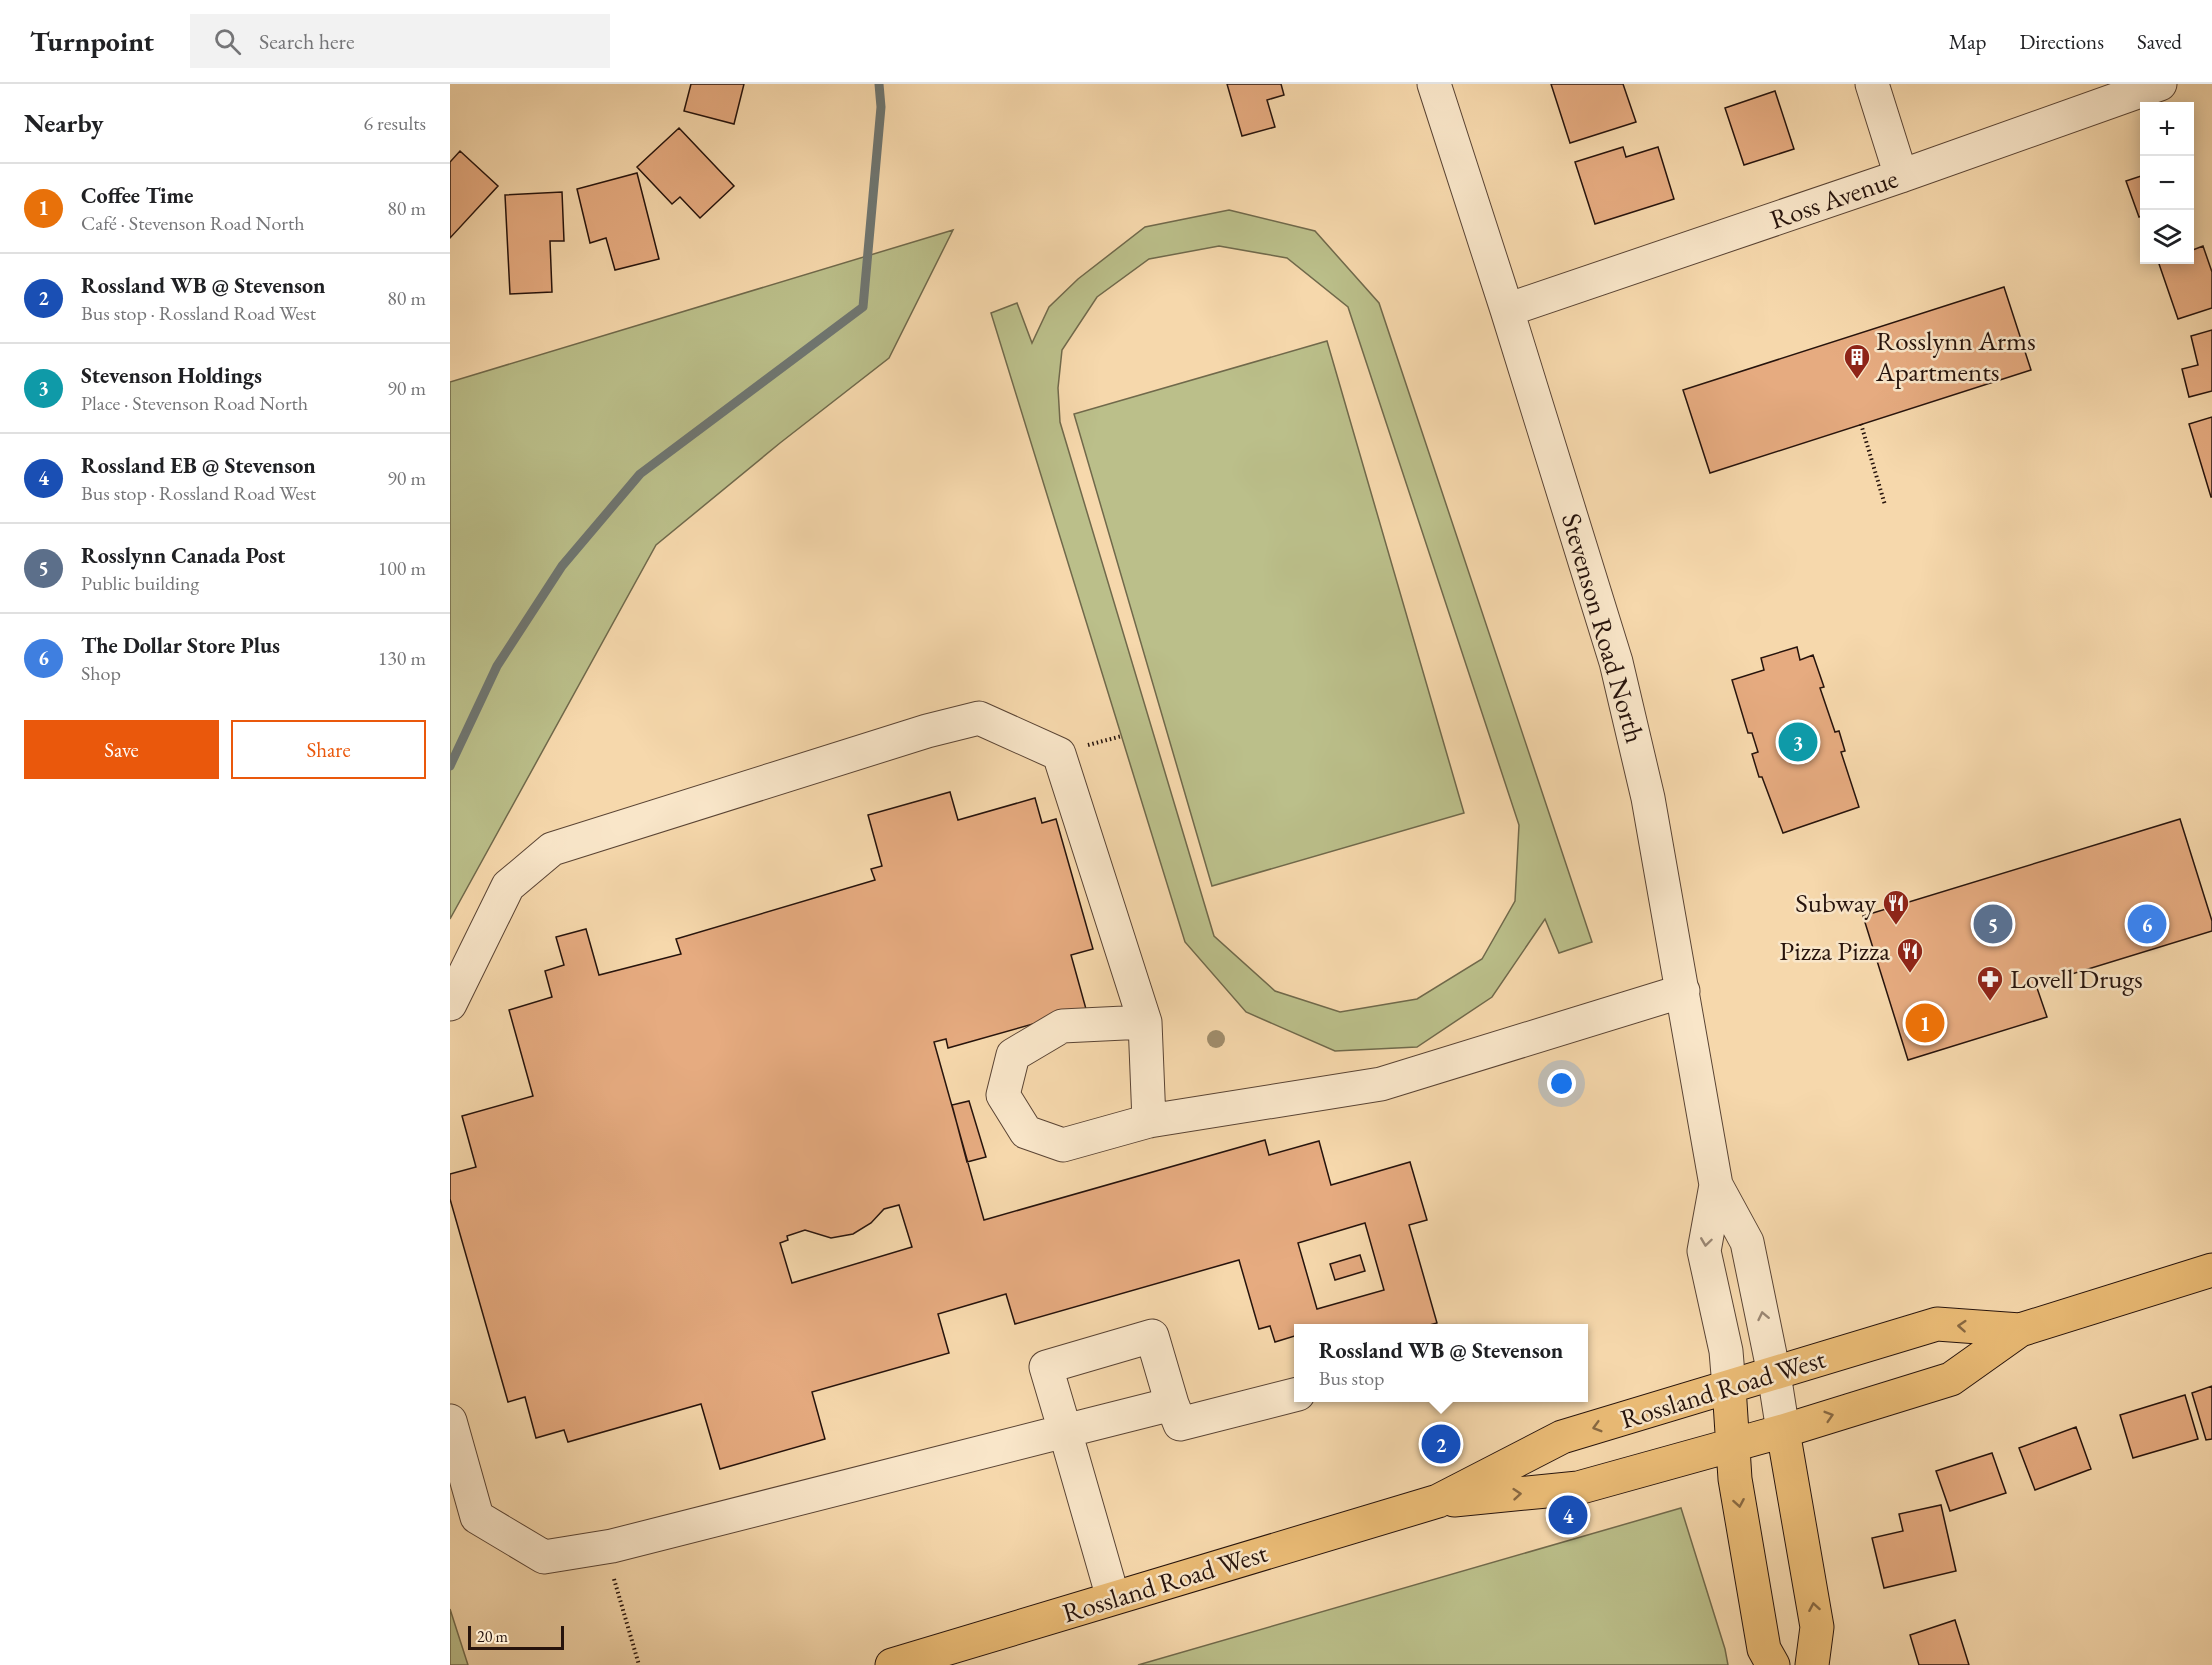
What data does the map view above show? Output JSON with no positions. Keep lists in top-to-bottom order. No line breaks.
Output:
{"streets":{"main road":["Stevenson Road North","Rossland Road West"],"street":["Ross Avenue"]},"crossings":[["Ross Avenue","Stevenson Road North"],["Stevenson Road North","Rossland Road West"]],"places":{"building":["Rosslynn Arms Apartments"],"restaurant":["Subway","Pizza Pizza"],"pharmacy":["Lovell Drugs"]},"scale_bar":"20 m","page":{"header":"Turnpoint","search":"Search here","nav":["Map","Directions","Saved"],"heading":["Nearby","6 results"],"map_buttons":["+","−"],"list":[{"mark":"1","name":"Coffee Time","note":"Café · Stevenson Road North","value":"80 m"},{"mark":"2","name":"Rossland WB @ Stevenson","note":"Bus stop · Rossland Road West","value":"80 m"},{"mark":"3","name":"Stevenson Holdings","note":"Place · Stevenson Road North","value":"90 m"},{"mark":"4","name":"Rossland EB @ Stevenson","note":"Bus stop · Rossland Road West","value":"90 m"},{"mark":"5","name":"Rosslynn Canada Post","note":"Public building","value":"100 m"},{"mark":"6","name":"The Dollar Store Plus","note":"Shop","value":"130 m"}],"buttons":["Save","Share"],"pins":["3","5","6","1","2","4"],"popup":["Rossland WB @ Stevenson","Bus stop"],"scale":"20 m"}}
